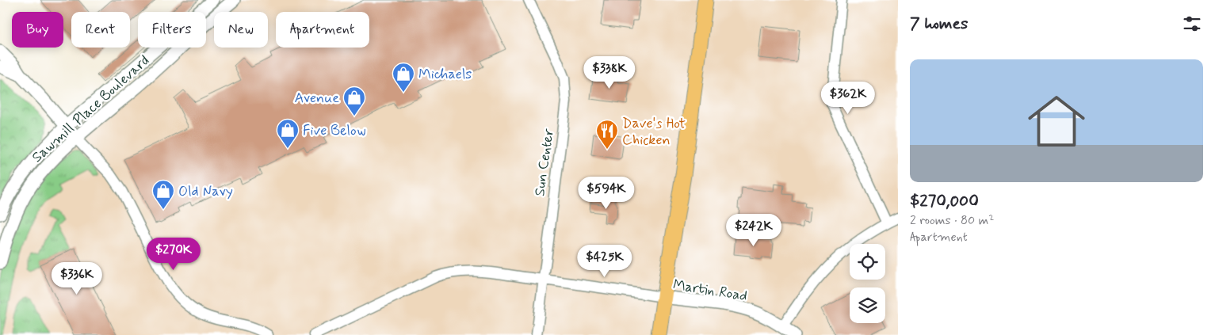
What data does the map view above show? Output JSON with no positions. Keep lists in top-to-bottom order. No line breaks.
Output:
{"streets":{"street":["Sawmill Place Boulevard","Sun Center","Martin Road"]},"places":{"shop":["Michaels","Avenue","Five Below","Old Navy"],"restaurant":["Dave's Hot Chicken"]},"page":{"heading":"7 homes","chip":["Buy","Rent","Filters","New","Apartment"],"list":[{"name":"$270,000","note":"2 rooms · 80 m² · Apartment"}],"price":["$338K","$362K","$594K","$242K","$270K","$425K","$336K"]}}
